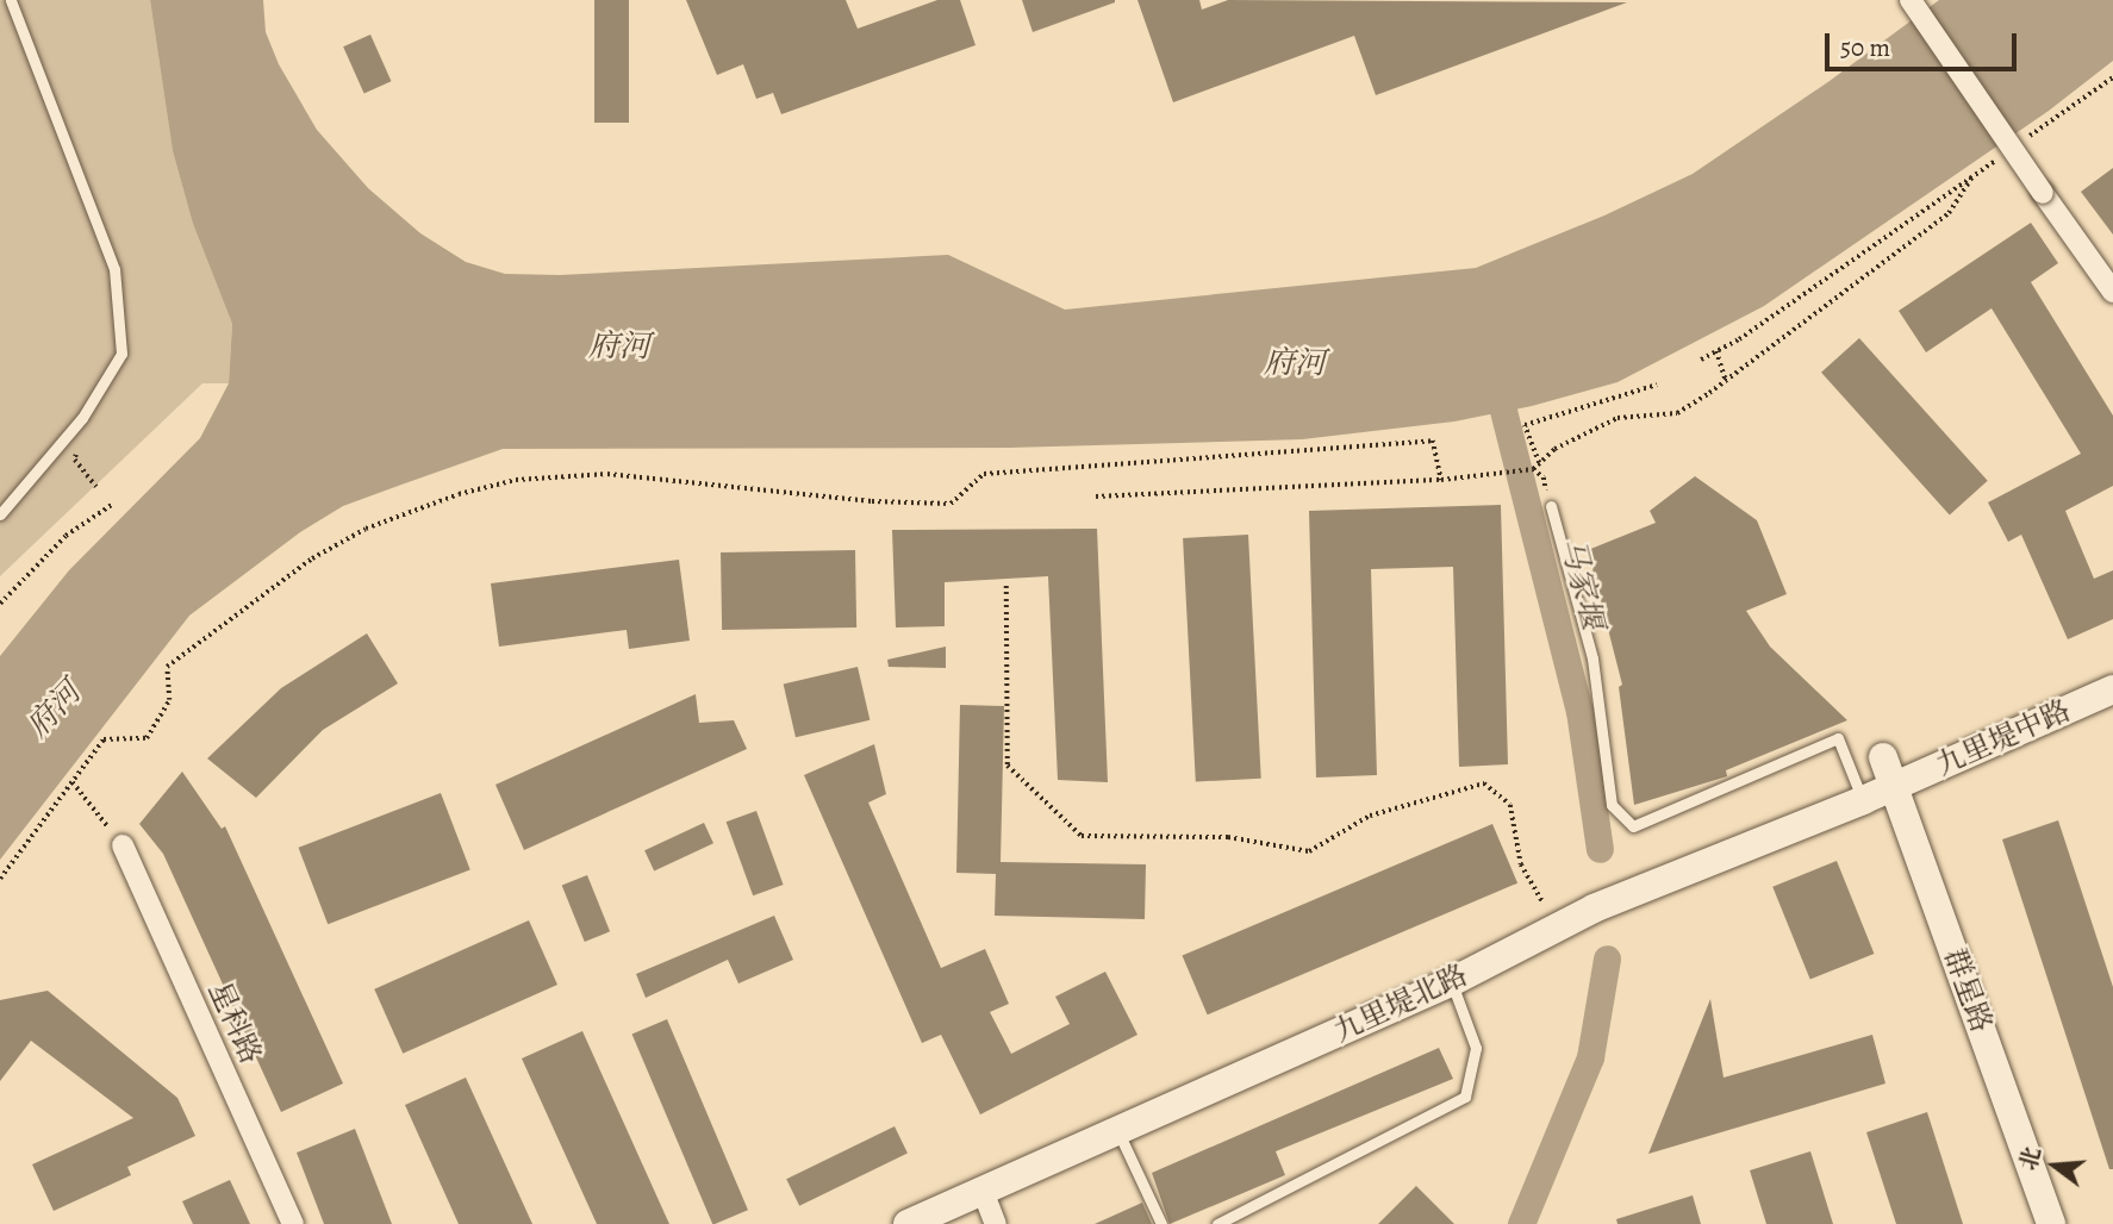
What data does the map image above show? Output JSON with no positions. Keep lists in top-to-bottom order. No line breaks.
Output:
{"streets":{"street":["九里堤中路","群星路","九里堤北路","星科路"]},"crossings":[["九里堤中路","群星路"],["九里堤中路","九里堤北路"],["群星路","九里堤北路"]],"water":["府河","马家堰"],"scale_bar":"50 m","north":"left"}
